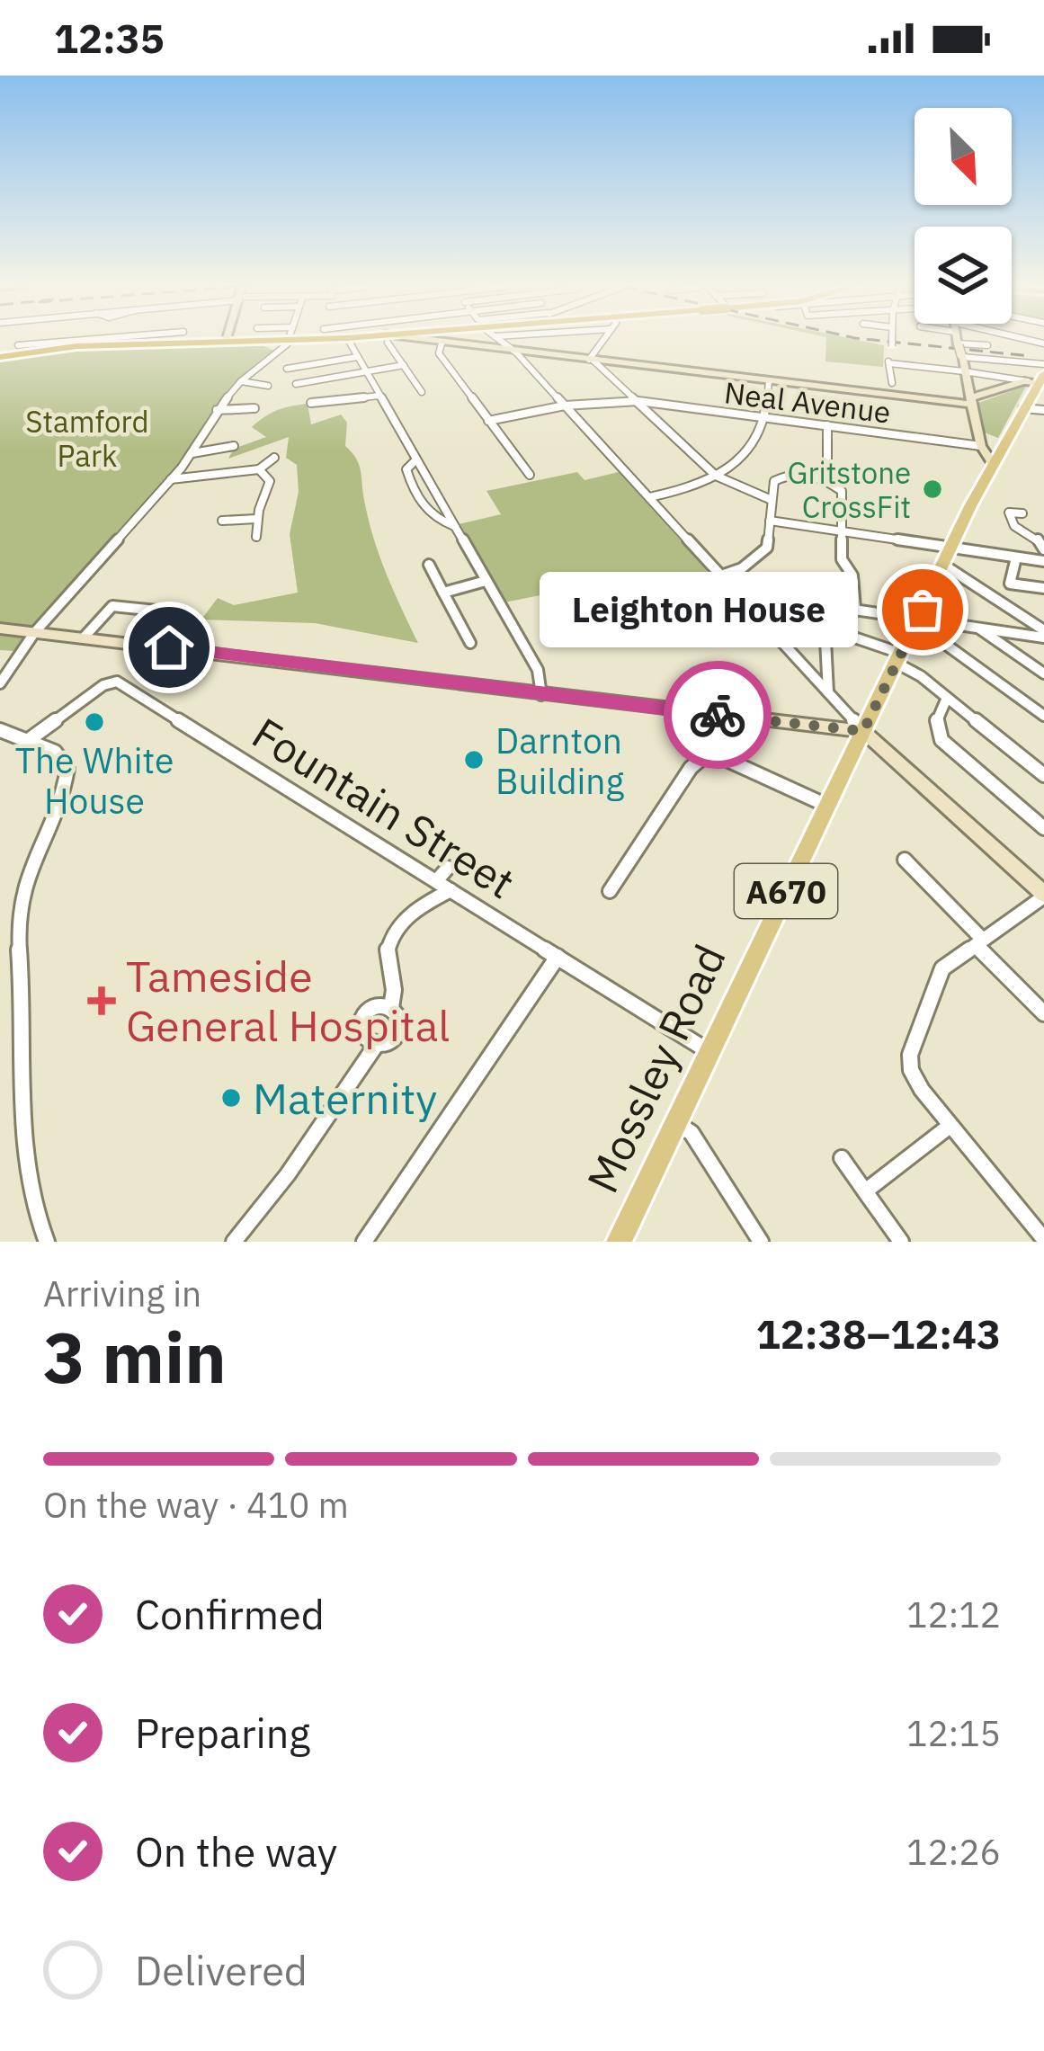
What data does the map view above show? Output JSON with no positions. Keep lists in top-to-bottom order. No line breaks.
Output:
{"streets":{"main road":["A670","Mossley Road"],"street":["Neal Avenue","Fountain Street"]},"crossings":[["Fountain Street","Mossley Road"],["A670","Mossley Road"]],"parks":["Stamford Park"],"places":{"other":["Gritstone CrossFit","Leighton House","The White House","Darnton Building","Maternity"],"health":["Tameside General Hospital"]},"north":"bottom right","page":{"status":"12:35","bubble":"Leighton House","heading":["3 min","Arriving in","12:38–12:43"],"bar":"On the way · 410 m","list":[["Confirmed","12:12"],["Preparing","12:15"],["On the way","12:26"],"Delivered"]}}
